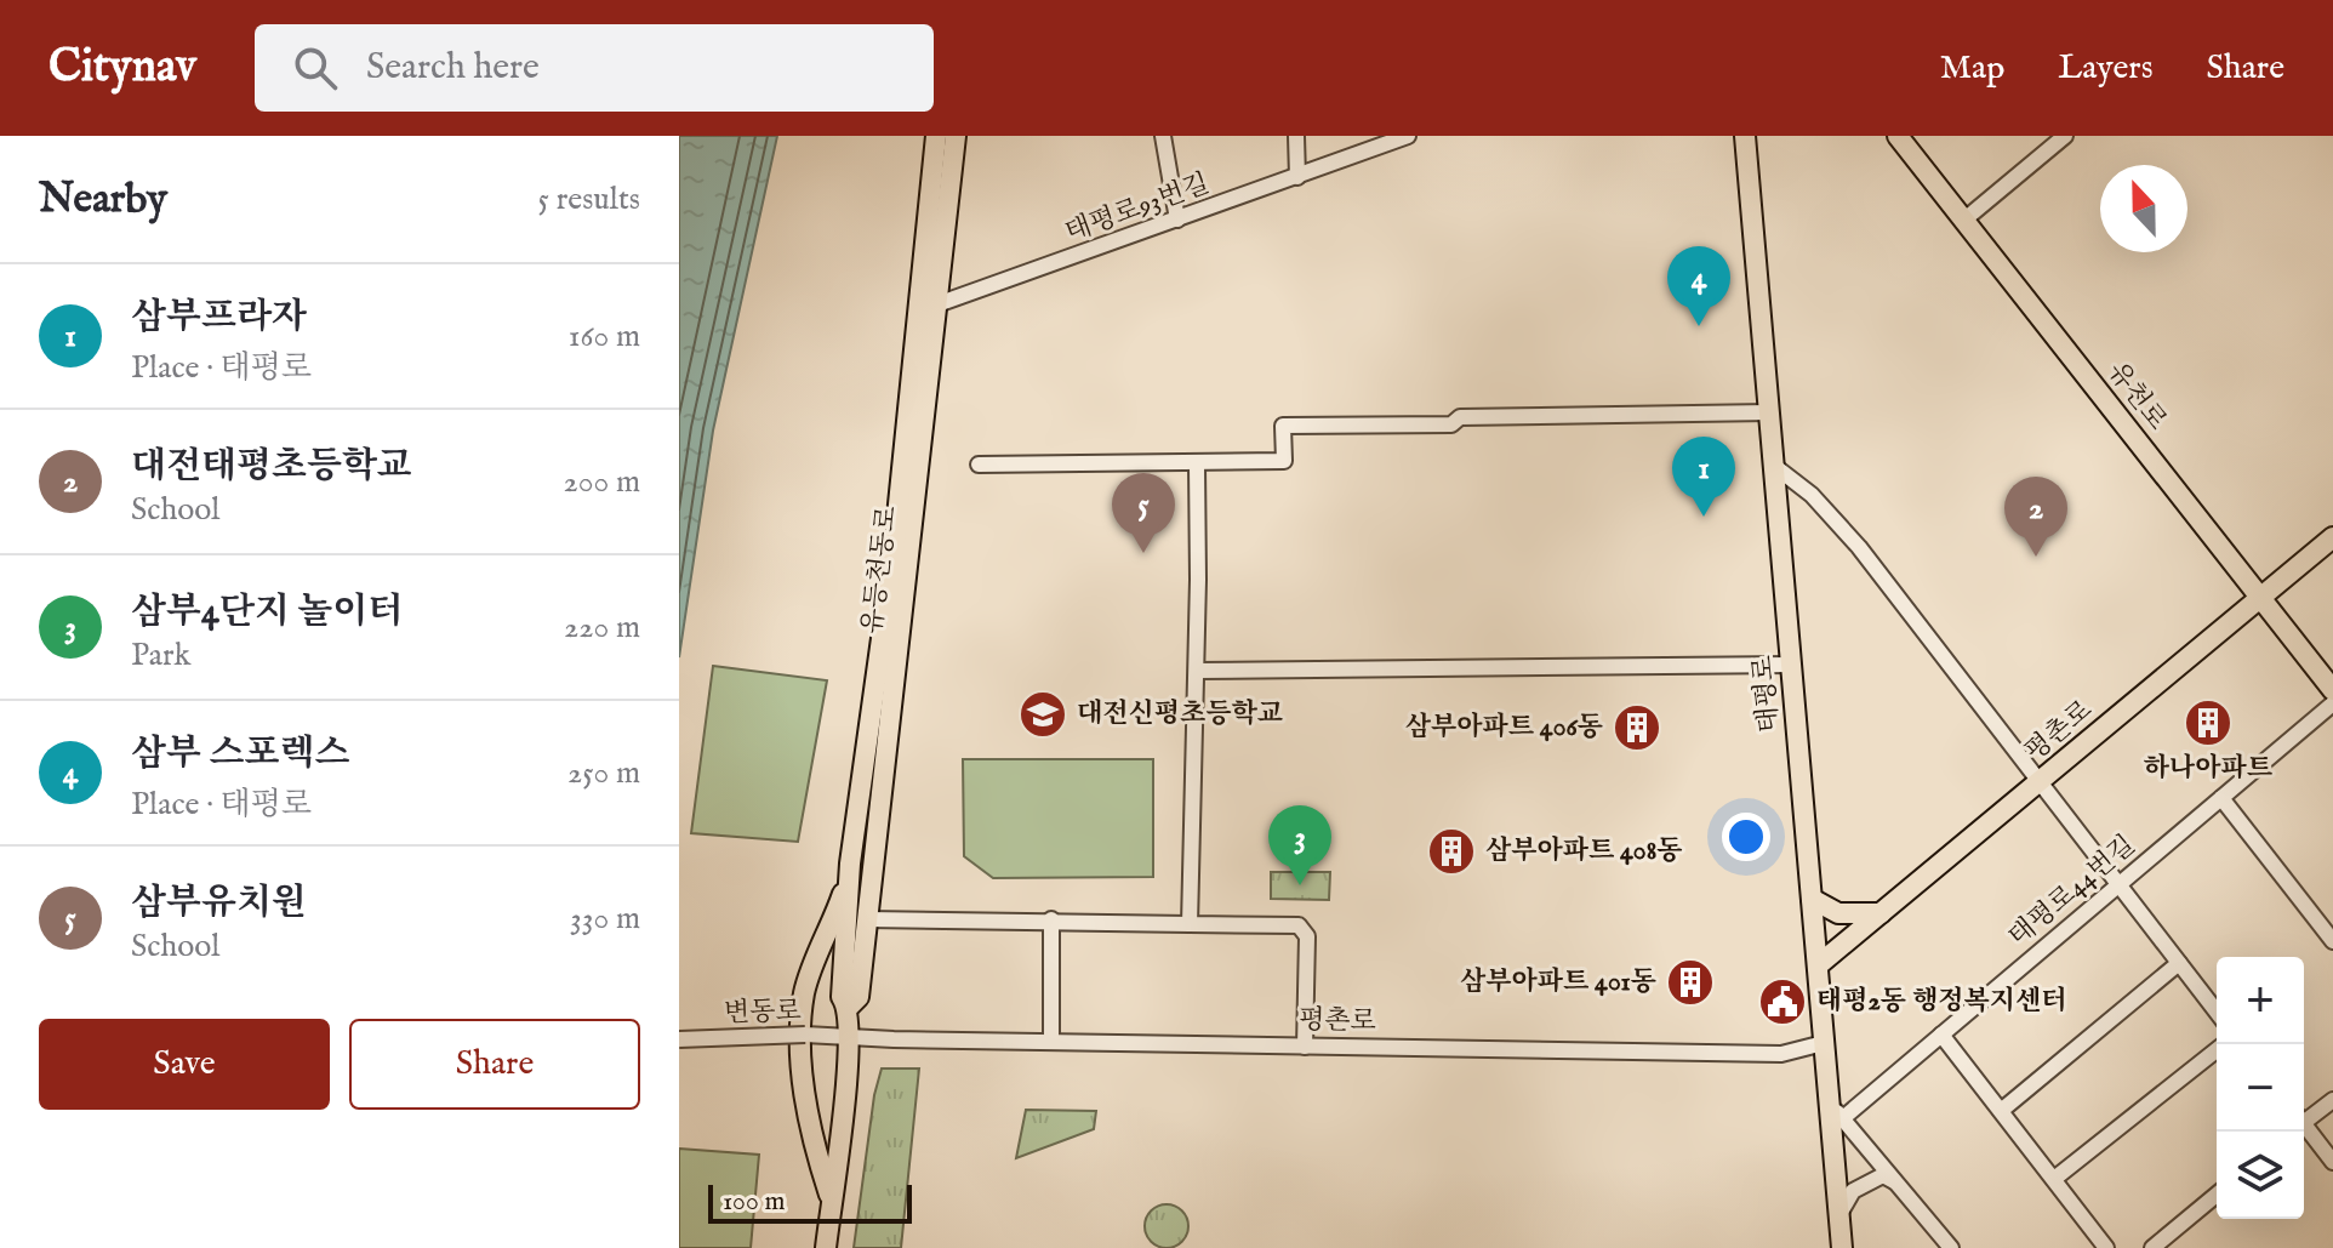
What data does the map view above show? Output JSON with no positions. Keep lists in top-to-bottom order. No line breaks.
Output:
{"streets":{"main road":["유천로","유등천동로","태평로","평촌로"],"street":["태평로93번길","태평로44번길","변동로"]},"crossings":[["태평로93번길","유등천동로"],["유천로","평촌로"],["유등천동로","평촌로"],["유등천동로","변동로"],["태평로","평촌로"],["태평로","태평로44번길"],["평촌로","변동로"]],"places":{"school or university":["대전신평초등학교"],"building":["하나아파트","삼부아파트 406동","삼부아파트 408동","삼부아파트 401동"],"public building":["태평2동 행정복지센터"]},"scale_bar":"100 m","north":"top","page":{"header":"Citynav","search":"Search here","nav":["Map","Layers","Share"],"heading":["Nearby","5 results"],"pins":["4","1","5","2","3"],"list":[{"mark":"1","name":"삼부프라자","note":"Place · 태평로","value":"160 m"},{"mark":"2","name":"대전태평초등학교","note":"School","value":"200 m"},{"mark":"3","name":"삼부4단지 놀이터","note":"Park","value":"220 m"},{"mark":"4","name":"삼부 스포렉스","note":"Place · 태평로","value":"250 m"},{"mark":"5","name":"삼부유치원","note":"School","value":"330 m"}],"map_buttons":["+","−"],"buttons":["Save","Share"],"scale":"100 m"}}
